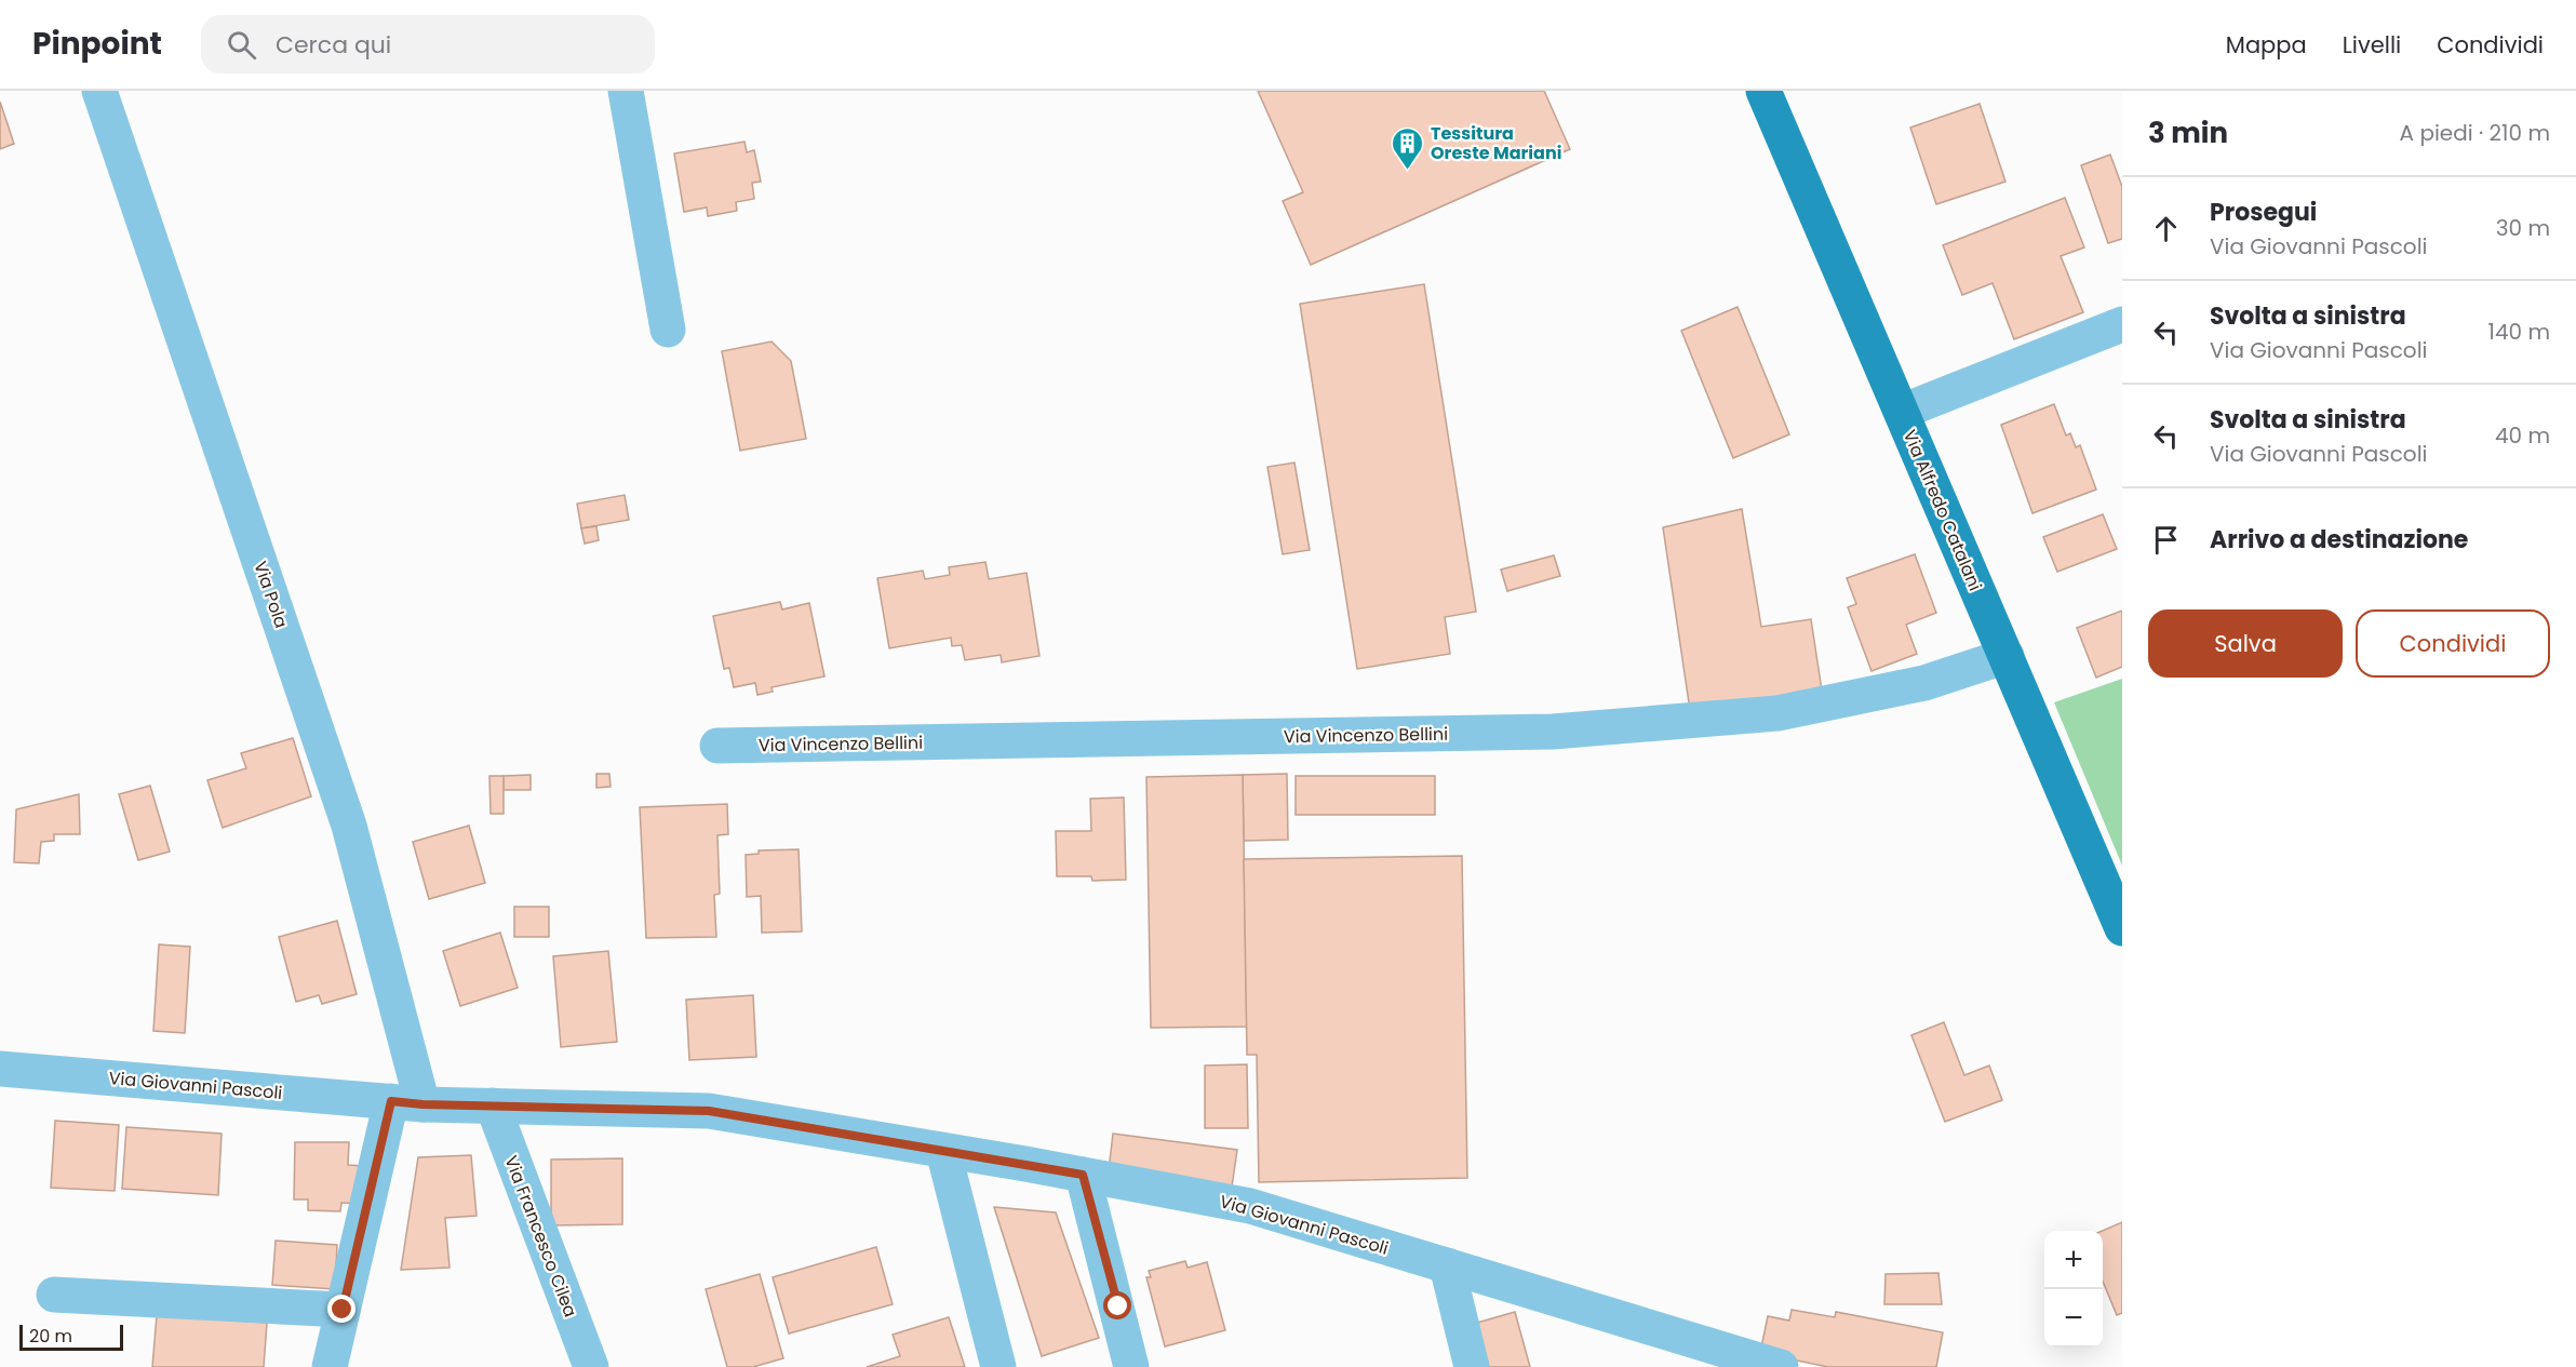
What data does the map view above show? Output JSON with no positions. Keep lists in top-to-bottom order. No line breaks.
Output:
{"streets":{"main road":["Via Alfredo Catalani"],"street":["Via Pola","Via Vincenzo Bellini","Via Giovanni Pascoli","Via Francesco Cilea"]},"crossings":[["Via Alfredo Catalani","Via Vincenzo Bellini"],["Via Pola","Via Giovanni Pascoli"],["Via Giovanni Pascoli","Via Francesco Cilea"]],"places":{"building":["Tessitura Oreste Mariani"]},"scale_bar":"20 m","page":{"header":"Pinpoint","search":"Cerca qui","nav":["Mappa","Livelli","Condividi"],"heading":["3 min","A piedi · 210 m"],"list":[["Prosegui","Via Giovanni Pascoli","30 m"],["Svolta a sinistra","Via Giovanni Pascoli","140 m"],["Svolta a sinistra","Via Giovanni Pascoli","40 m"],"Arrivo a destinazione"],"buttons":["Salva","Condividi"],"map_buttons":["+","−"],"scale":"20 m"}}
